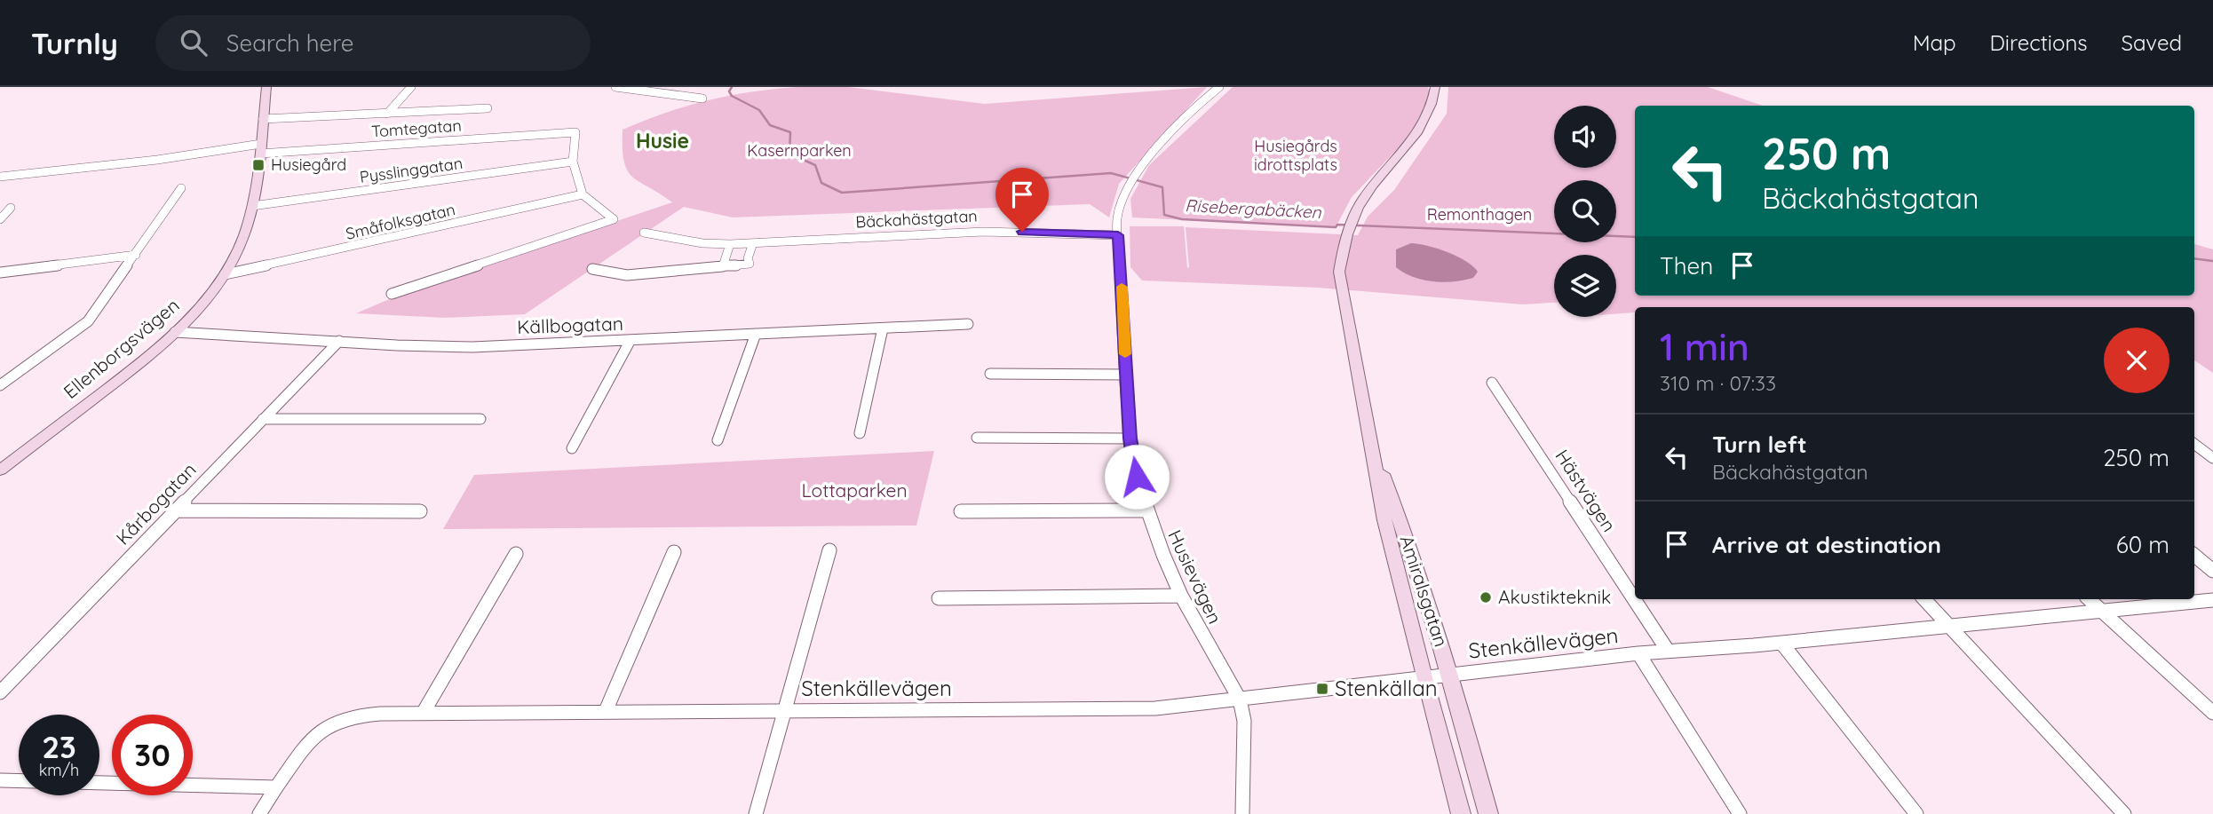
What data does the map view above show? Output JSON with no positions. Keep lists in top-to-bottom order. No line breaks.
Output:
{"streets":{"street":["Tomtegatan","Pysslinggatan","Bäckahästgatan","Småfolksgatan","Källbogatan","Ellenborgsvägen","Hästvägen","Kårbogatan","Husievägen","Amiralsgatan","Stenkällevägen"]},"crossings":[["Tomtegatan","Pysslinggatan"],["Tomtegatan","Ellenborgsvägen"],["Pysslinggatan","Ellenborgsvägen"],["Bäckahästgatan","Husievägen"],["Småfolksgatan","Ellenborgsvägen"],["Källbogatan","Ellenborgsvägen"],["Källbogatan","Kårbogatan"],["Hästvägen","Stenkällevägen"],["Husievägen","Stenkällevägen"],["Amiralsgatan","Stenkällevägen"]],"districts":["Husie"],"water":["Risebergabäcken"],"parks":["Husiegårds idrottsplats","Kasernparken","Remonthagen","Lottaparken"],"places":{"transit":["Husiegård","Stenkällan"],"other":["Akustikteknik"]},"page":{"header":"Turnly","search":"Search here","nav":["Map","Directions","Saved"],"turn":["250 m","Bäckahästgatan"],"then":"Then","heading":["1 min","310 m · 07:33"],"list":[{"name":"Turn left","note":"Bäckahästgatan","value":"250 m"},{"name":"Arrive at destination","value":"60 m"}],"speed":"23 km/h","limit":"30"}}
